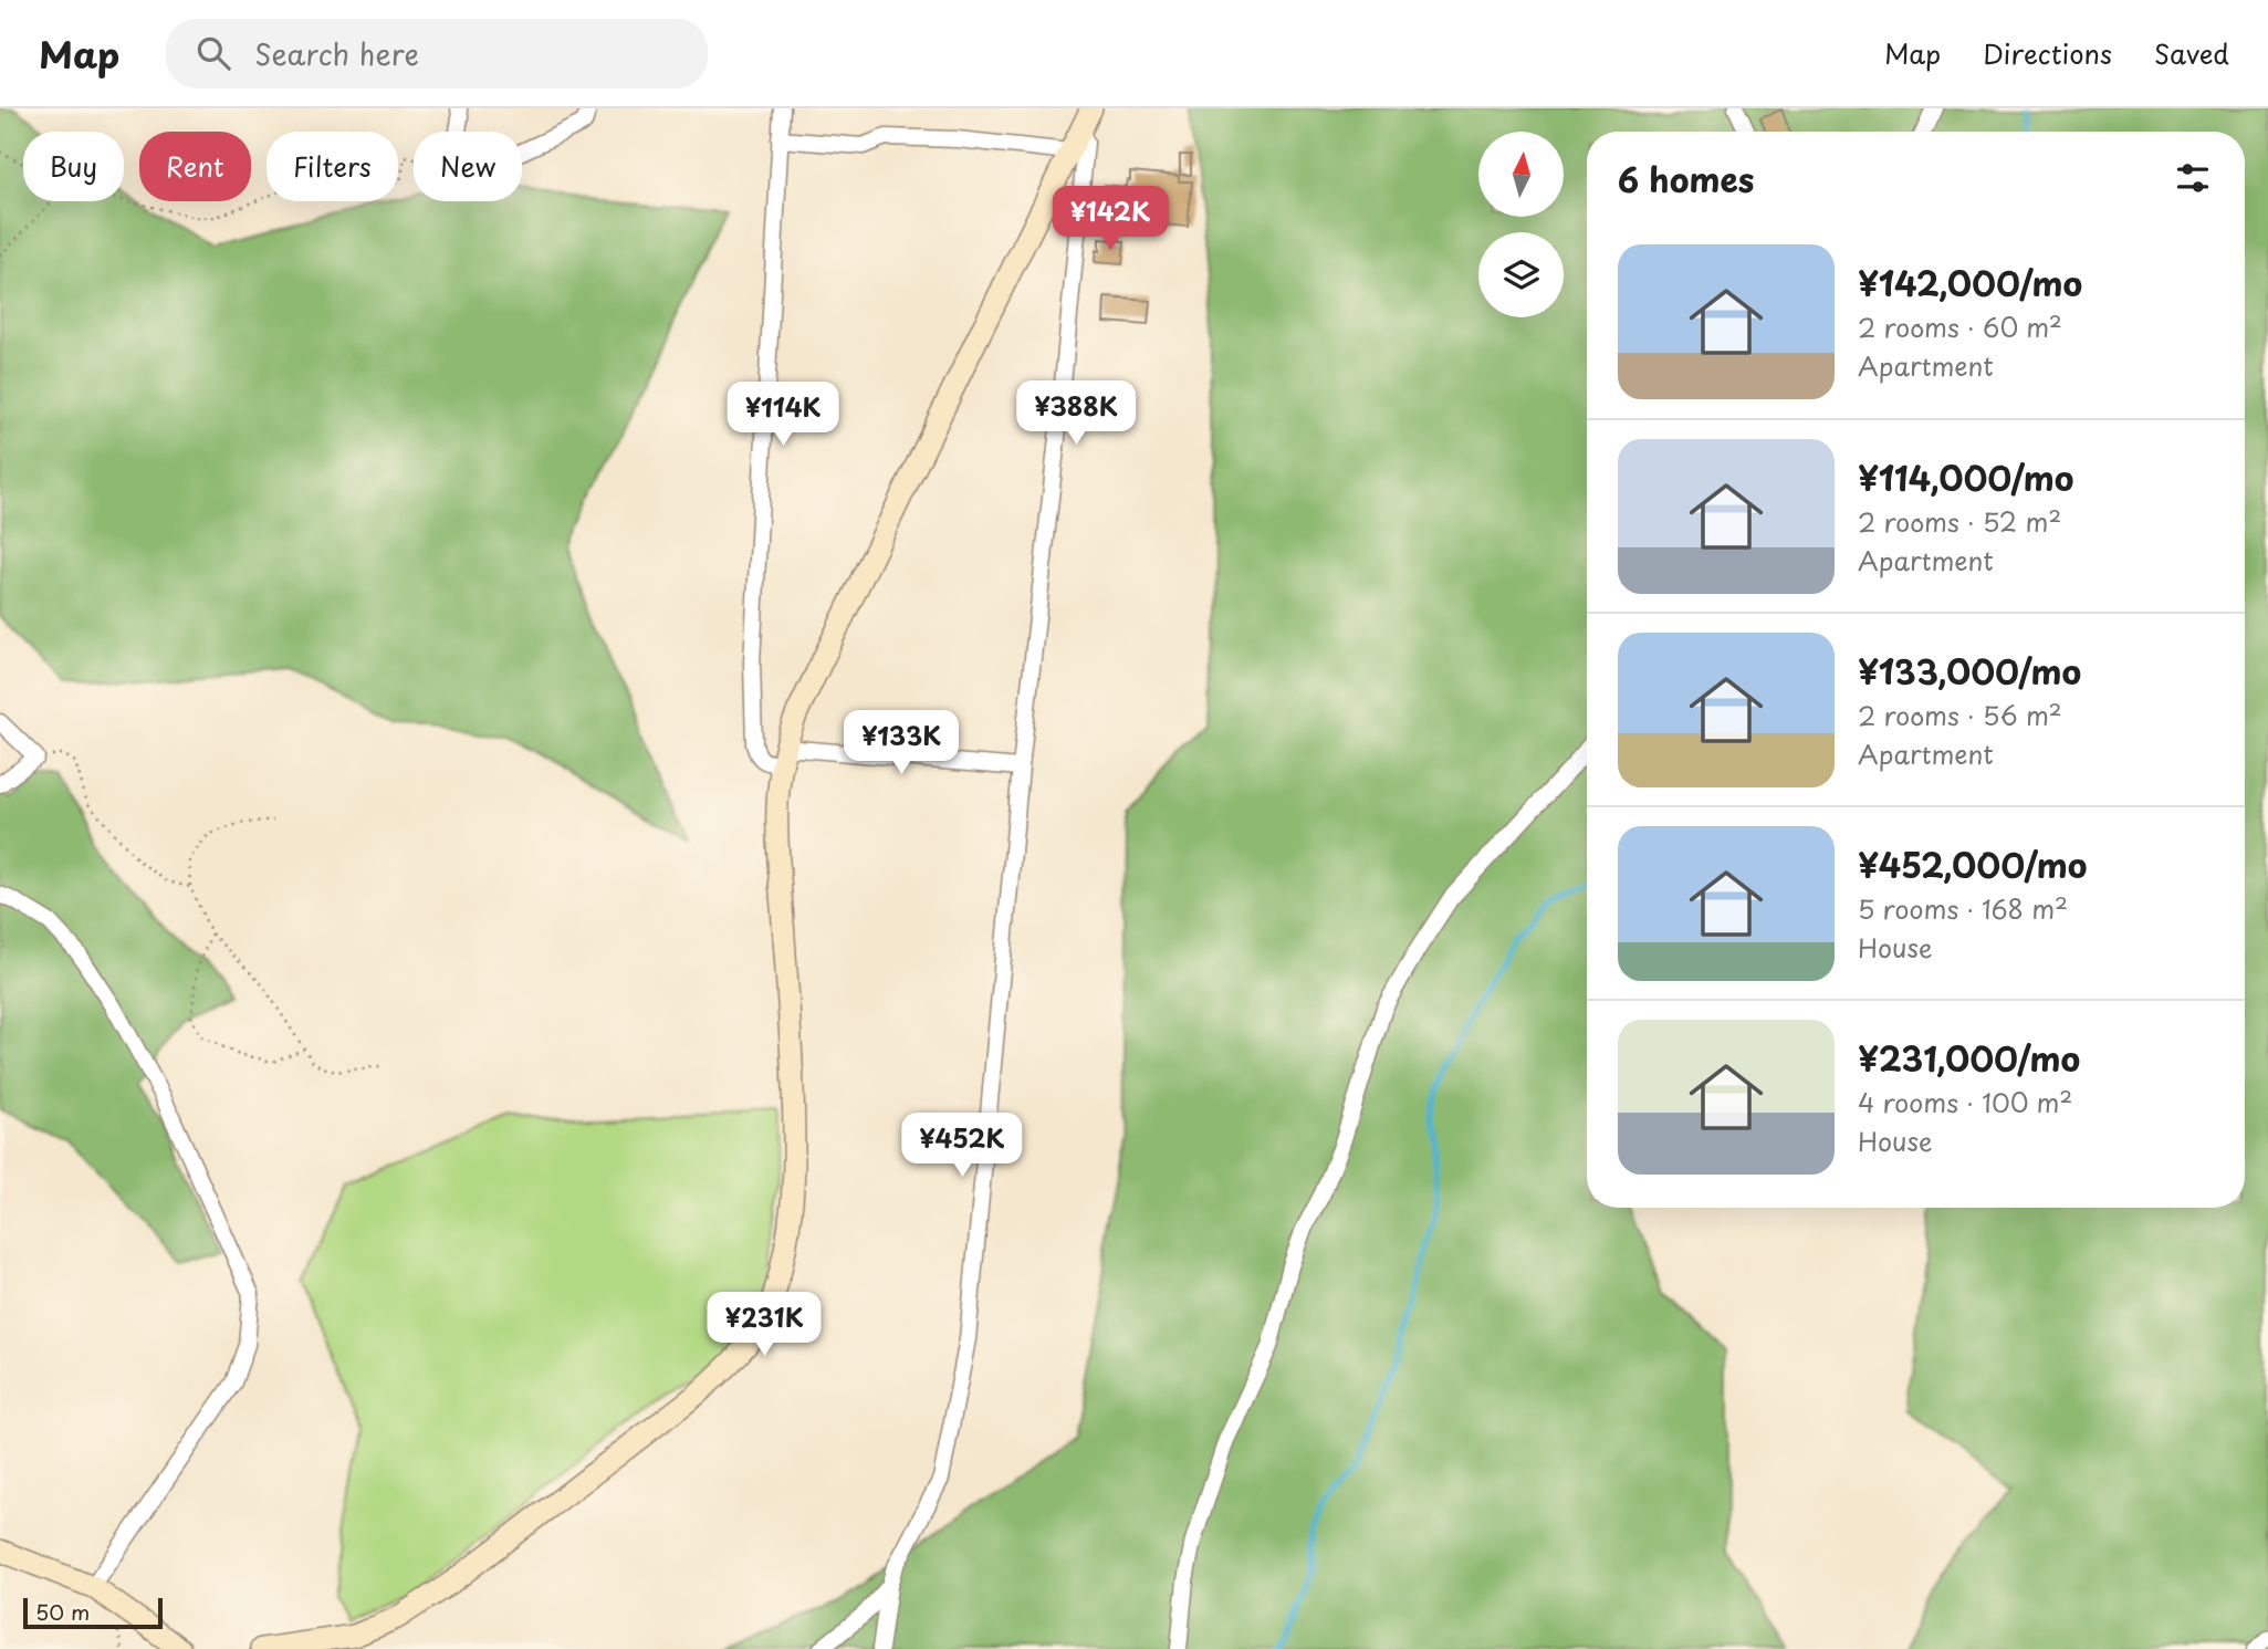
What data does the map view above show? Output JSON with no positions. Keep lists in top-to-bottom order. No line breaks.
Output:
{"scale_bar":"50 m","north":"top","page":{"header":"Map","search":"Search here","nav":["Map","Directions","Saved"],"chip":["Buy","Rent","Filters","New"],"heading":"6 homes","price":["¥142K","¥388K","¥114K","¥133K","¥452K","¥231K"],"list":[{"name":"¥142,000/mo","note":"2 rooms · 60 m² · Apartment"},{"name":"¥114,000/mo","note":"2 rooms · 52 m² · Apartment"},{"name":"¥133,000/mo","note":"2 rooms · 56 m² · Apartment"},{"name":"¥452,000/mo","note":"5 rooms · 168 m² · House"},{"name":"¥231,000/mo","note":"4 rooms · 100 m² · House"}],"scale":"50 m"}}
